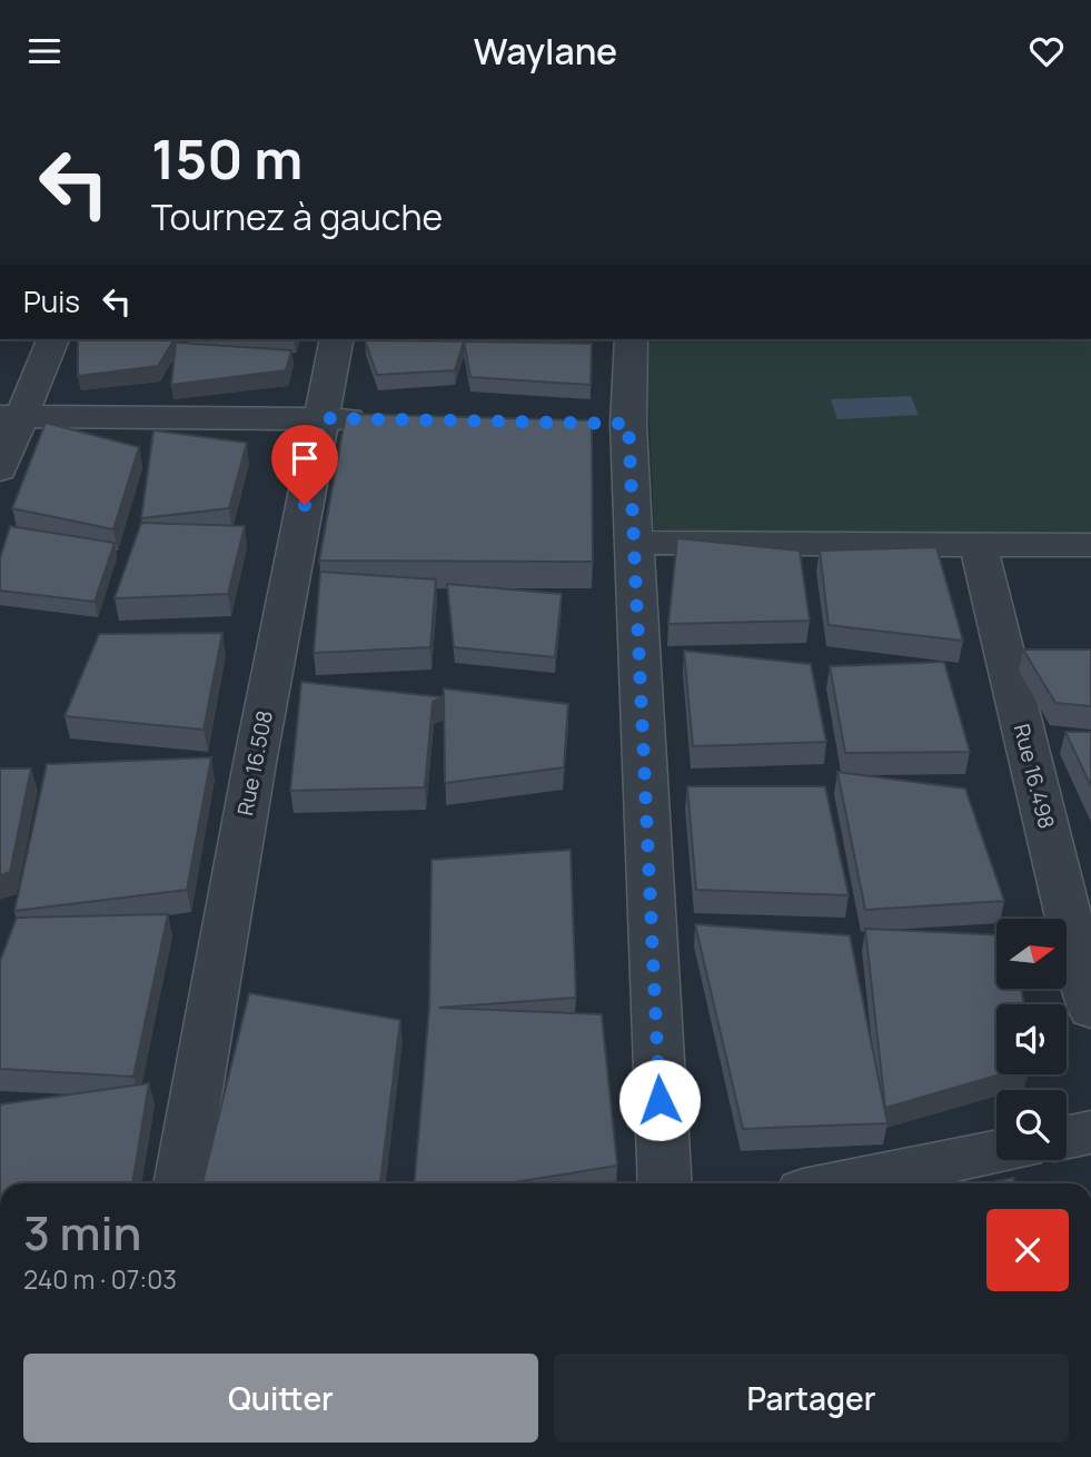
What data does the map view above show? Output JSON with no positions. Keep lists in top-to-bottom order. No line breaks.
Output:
{"streets":{"street":["Rue 16.508","Rue 16.498"]},"north":"right","page":{"header":"Waylane","turn":["150 m","Tournez à gauche"],"then":"Puis","heading":["3 min","240 m · 07:03"],"buttons":["Quitter","Partager"]}}
